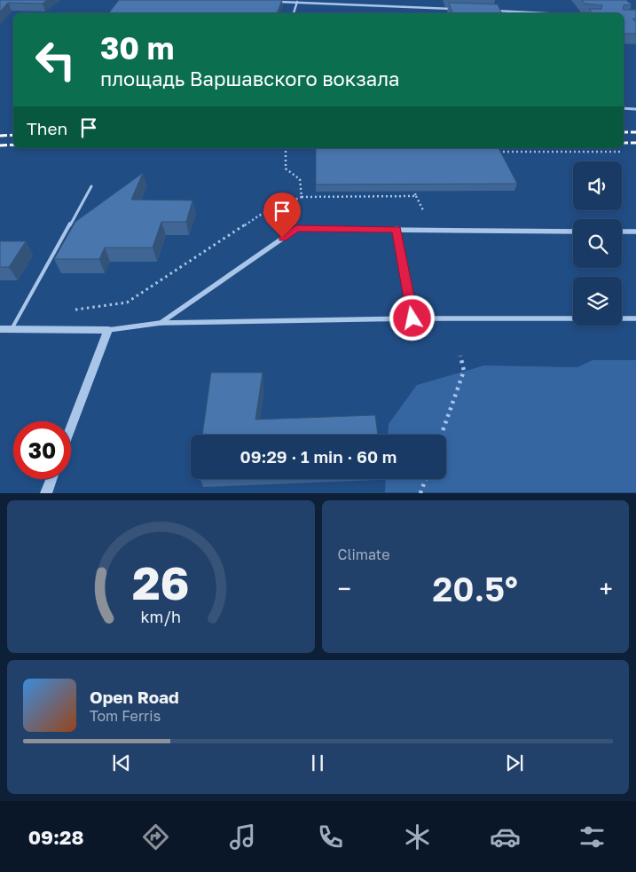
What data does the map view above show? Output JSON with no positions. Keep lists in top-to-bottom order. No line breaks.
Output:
{"page":{"turn":["30 m","площадь Варшавского вокзала"],"then":"Then","limit":"30","trip":"09:29 · 1 min · 60 m","tile":"Climate","heat":["−","20.5°","+"],"song":["Open Road","Tom Ferris"],"tabs":"09:28","gauge":["26","km/h"]}}
